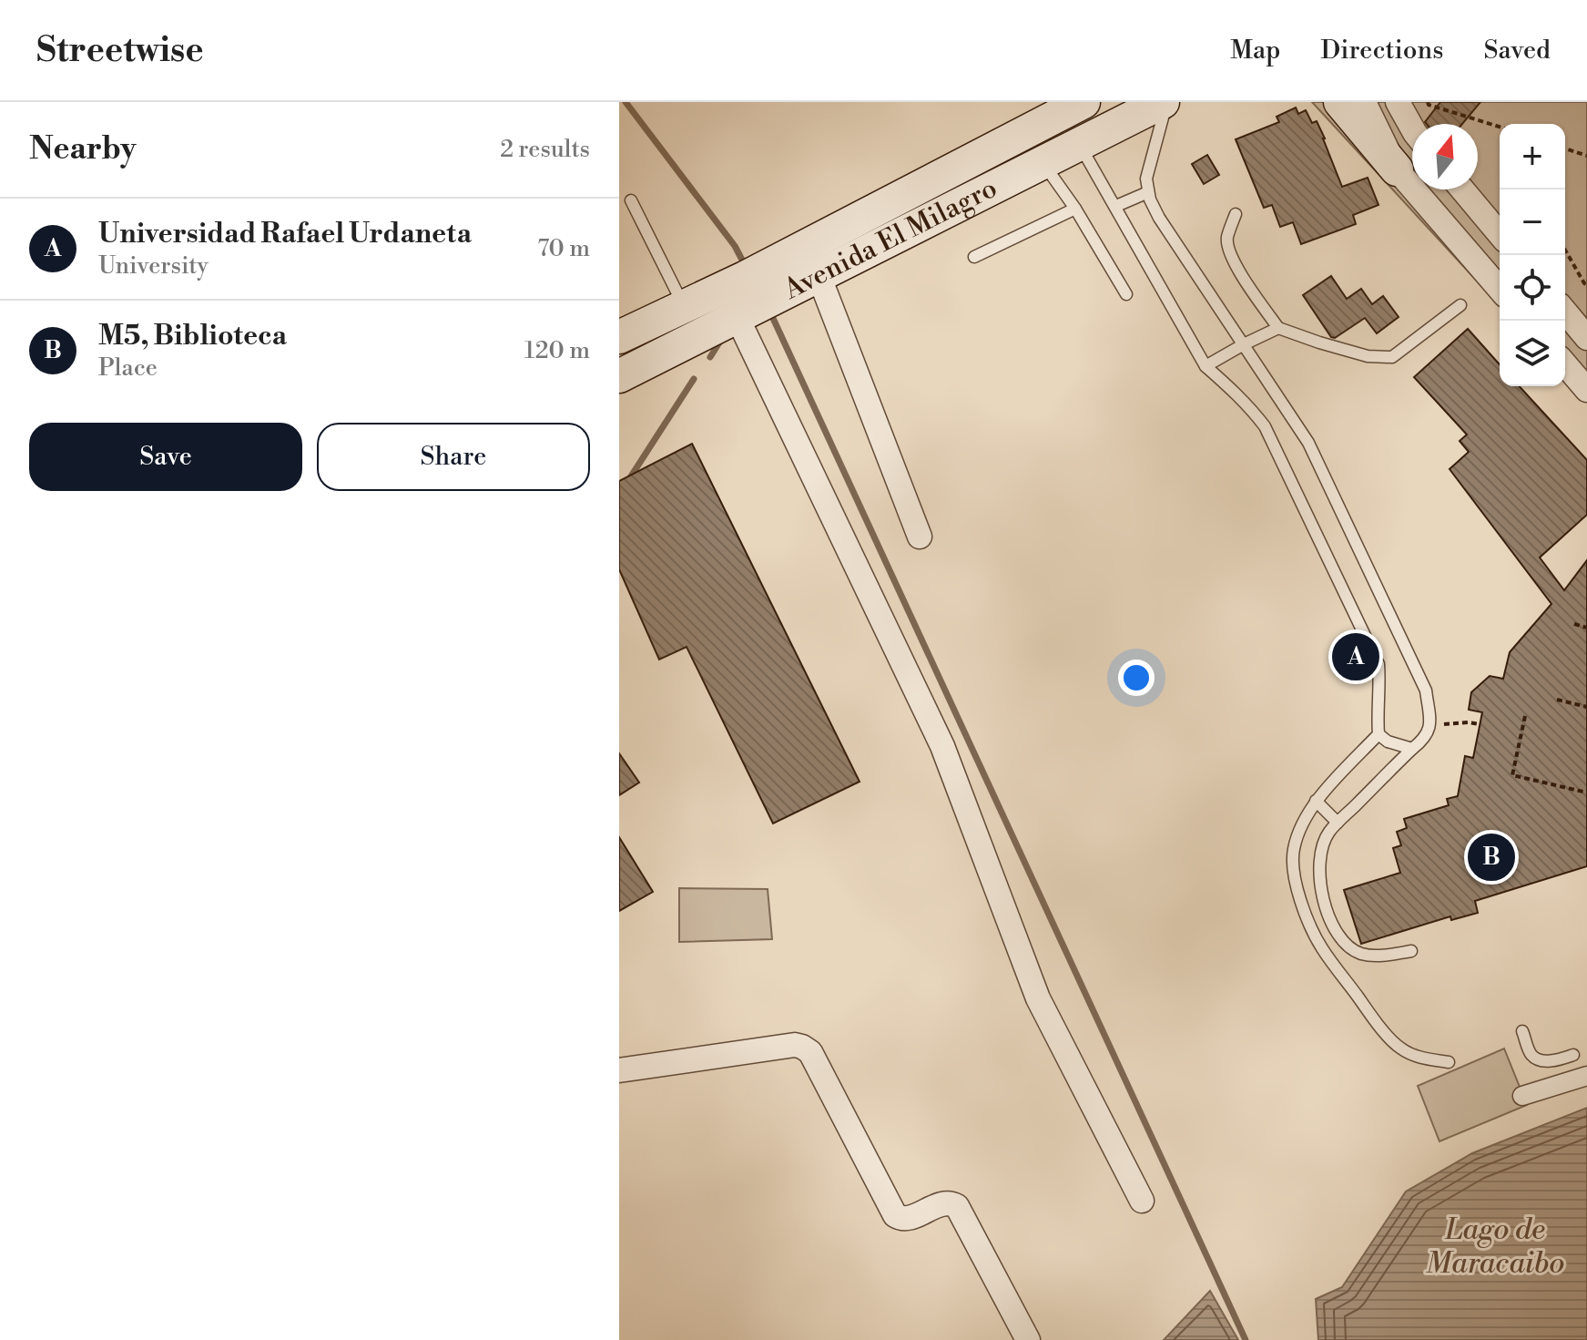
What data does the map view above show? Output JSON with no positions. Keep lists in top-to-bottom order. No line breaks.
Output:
{"streets":{"main road":["Avenida El Milagro"]},"water":["Lago de Maracaibo"],"north":"top","page":{"header":"Streetwise","nav":["Map","Directions","Saved"],"heading":["Nearby","2 results"],"map_buttons":["+","−"],"list":[{"mark":"A","name":"Universidad Rafael Urdaneta","note":"University","value":"70 m"},{"mark":"B","name":"M5, Biblioteca","note":"Place","value":"120 m"}],"buttons":["Save","Share"],"pins":["A","B"]}}
